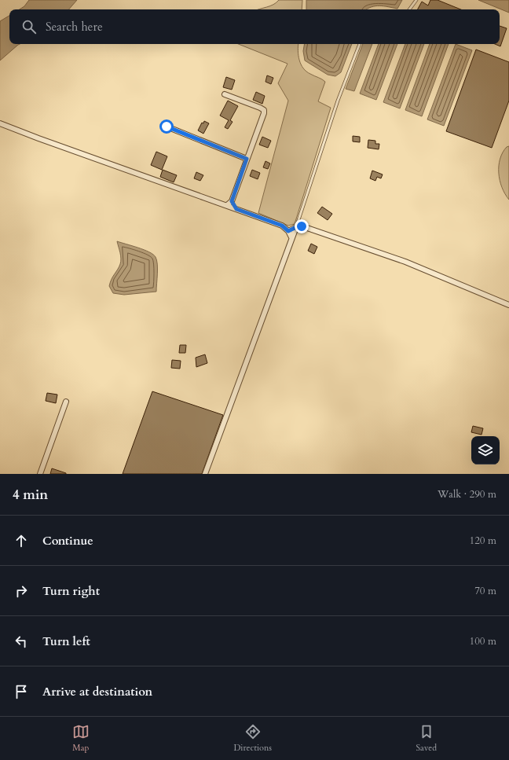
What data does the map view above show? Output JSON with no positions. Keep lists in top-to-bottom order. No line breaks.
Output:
{"page":{"search":"Search here","heading":["4 min","Walk · 290 m"],"list":[["Continue","120 m"],["Turn right","70 m"],["Turn left","100 m"],"Arrive at destination"],"nav":["Map","Directions","Saved"]}}
